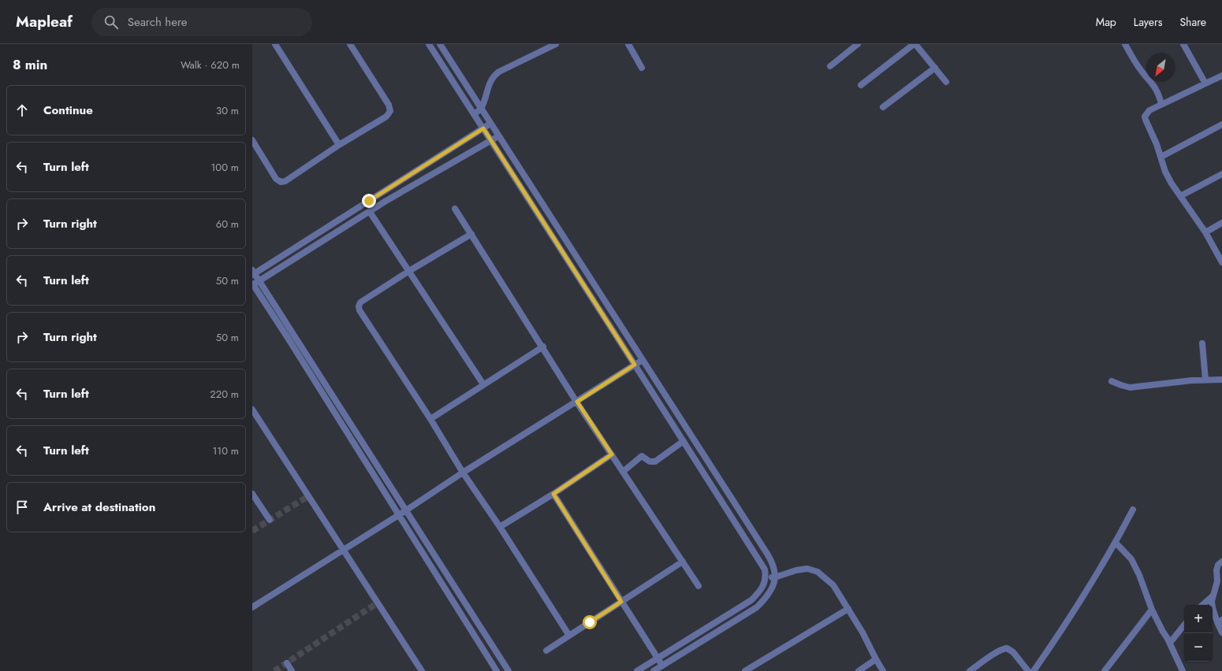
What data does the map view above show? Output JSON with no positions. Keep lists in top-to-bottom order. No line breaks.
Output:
{"north":"bottom left","page":{"header":"Mapleaf","search":"Search here","nav":["Map","Layers","Share"],"heading":["8 min","Walk · 620 m"],"list":[["Continue","30 m"],["Turn left","100 m"],["Turn right","60 m"],["Turn left","50 m"],["Turn right","50 m"],["Turn left","220 m"],["Turn left","110 m"],"Arrive at destination"],"map_buttons":["+","−"]}}
